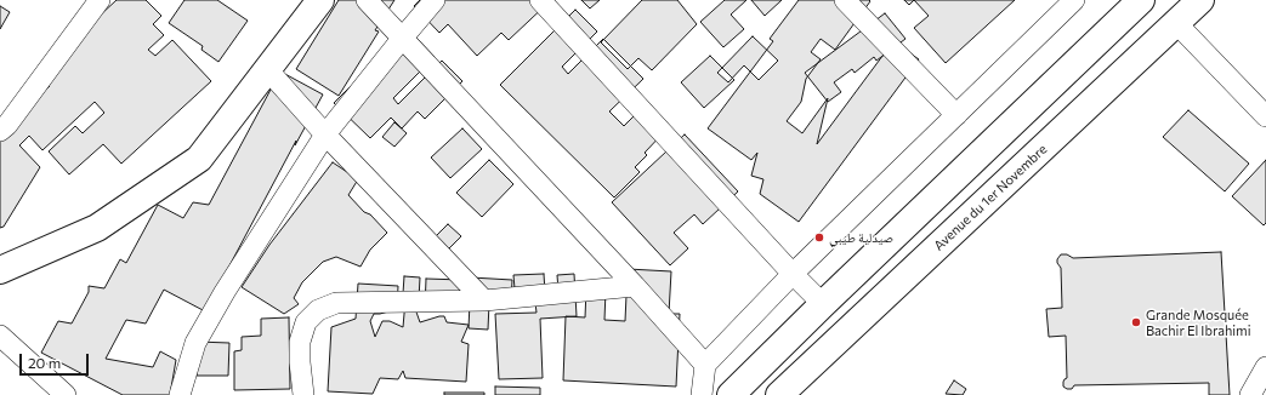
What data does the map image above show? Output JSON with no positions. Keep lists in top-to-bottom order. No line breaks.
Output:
{"streets":{"main road":["Avenue du 1er Novembre"]},"places":["صيدلية طيبي","Grande Mosquée Bachir El Ibrahimi"],"scale_bar":"20 m"}
